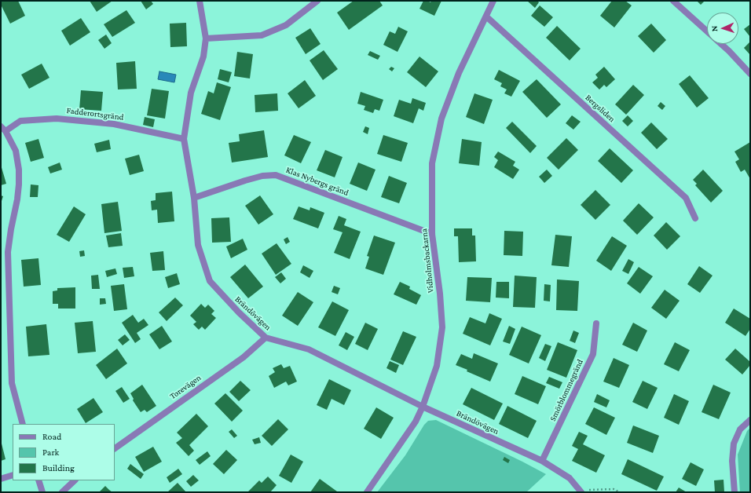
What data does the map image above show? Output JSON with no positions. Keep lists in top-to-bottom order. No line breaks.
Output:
{"streets":{"street":["Bergsliden","Fadderortsgränd","Klas Nybergs gränd","Vidholmsbackarna","Brändövägen","Torevägen","Smörblommegränd"]},"crossings":[["Bergsliden","Vidholmsbackarna"],["Fadderortsgränd","Brändövägen"],["Klas Nybergs gränd","Vidholmsbackarna"],["Klas Nybergs gränd","Brändövägen"],["Vidholmsbackarna","Brändövägen"],["Brändövägen","Torevägen"],["Brändövägen","Smörblommegränd"]],"legend":["Road","Park","Building"],"north":"left"}
